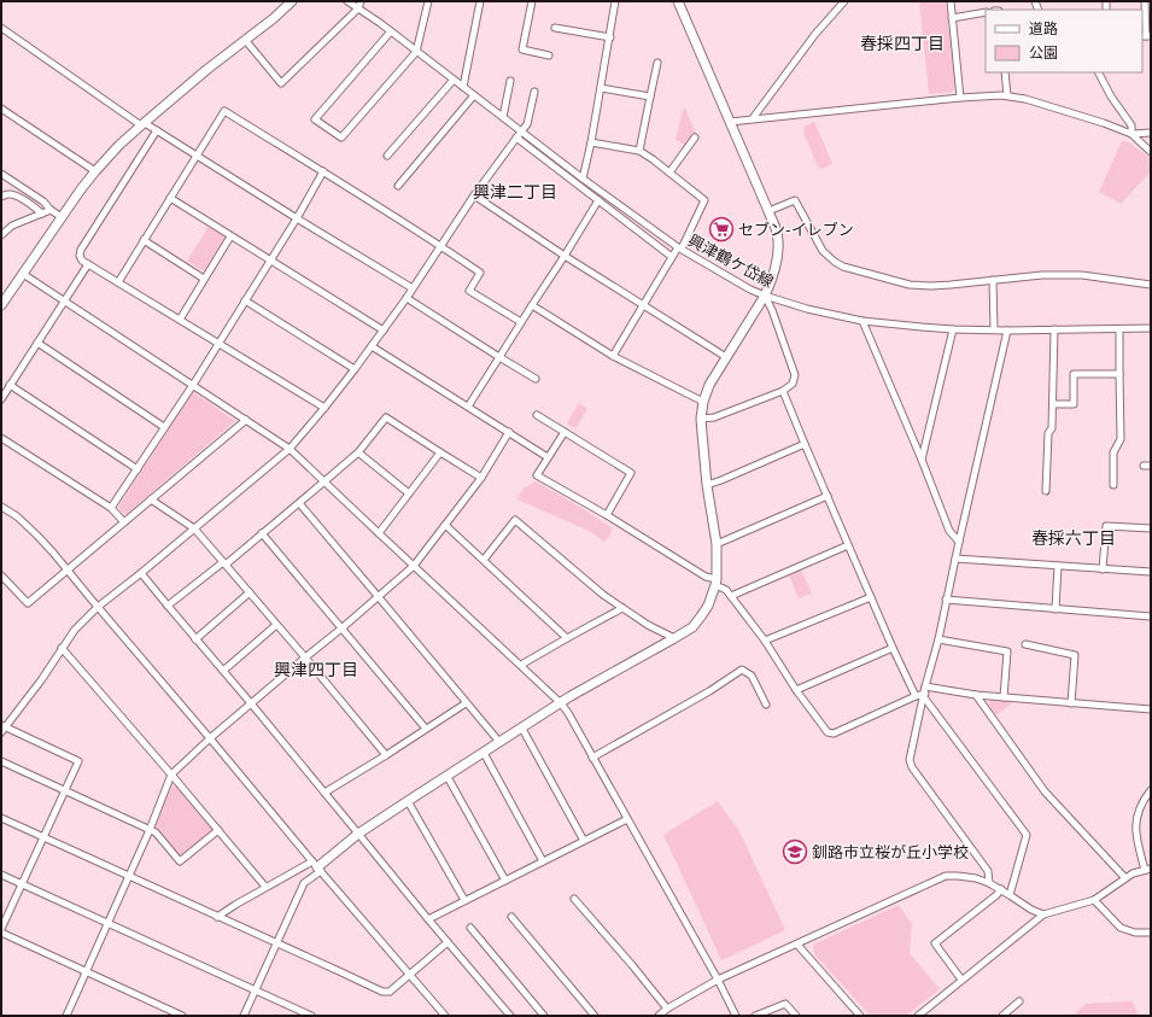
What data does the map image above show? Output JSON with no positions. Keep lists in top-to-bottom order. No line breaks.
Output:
{"streets":{"street":["興津鶴ケ岱線"]},"districts":["春採四丁目","興津二丁目","春採六丁目","興津四丁目"],"places":{"supermarket":["セブン-イレブン"],"school or university":["釧路市立桜が丘小学校"]},"legend":["道路","公園"]}
